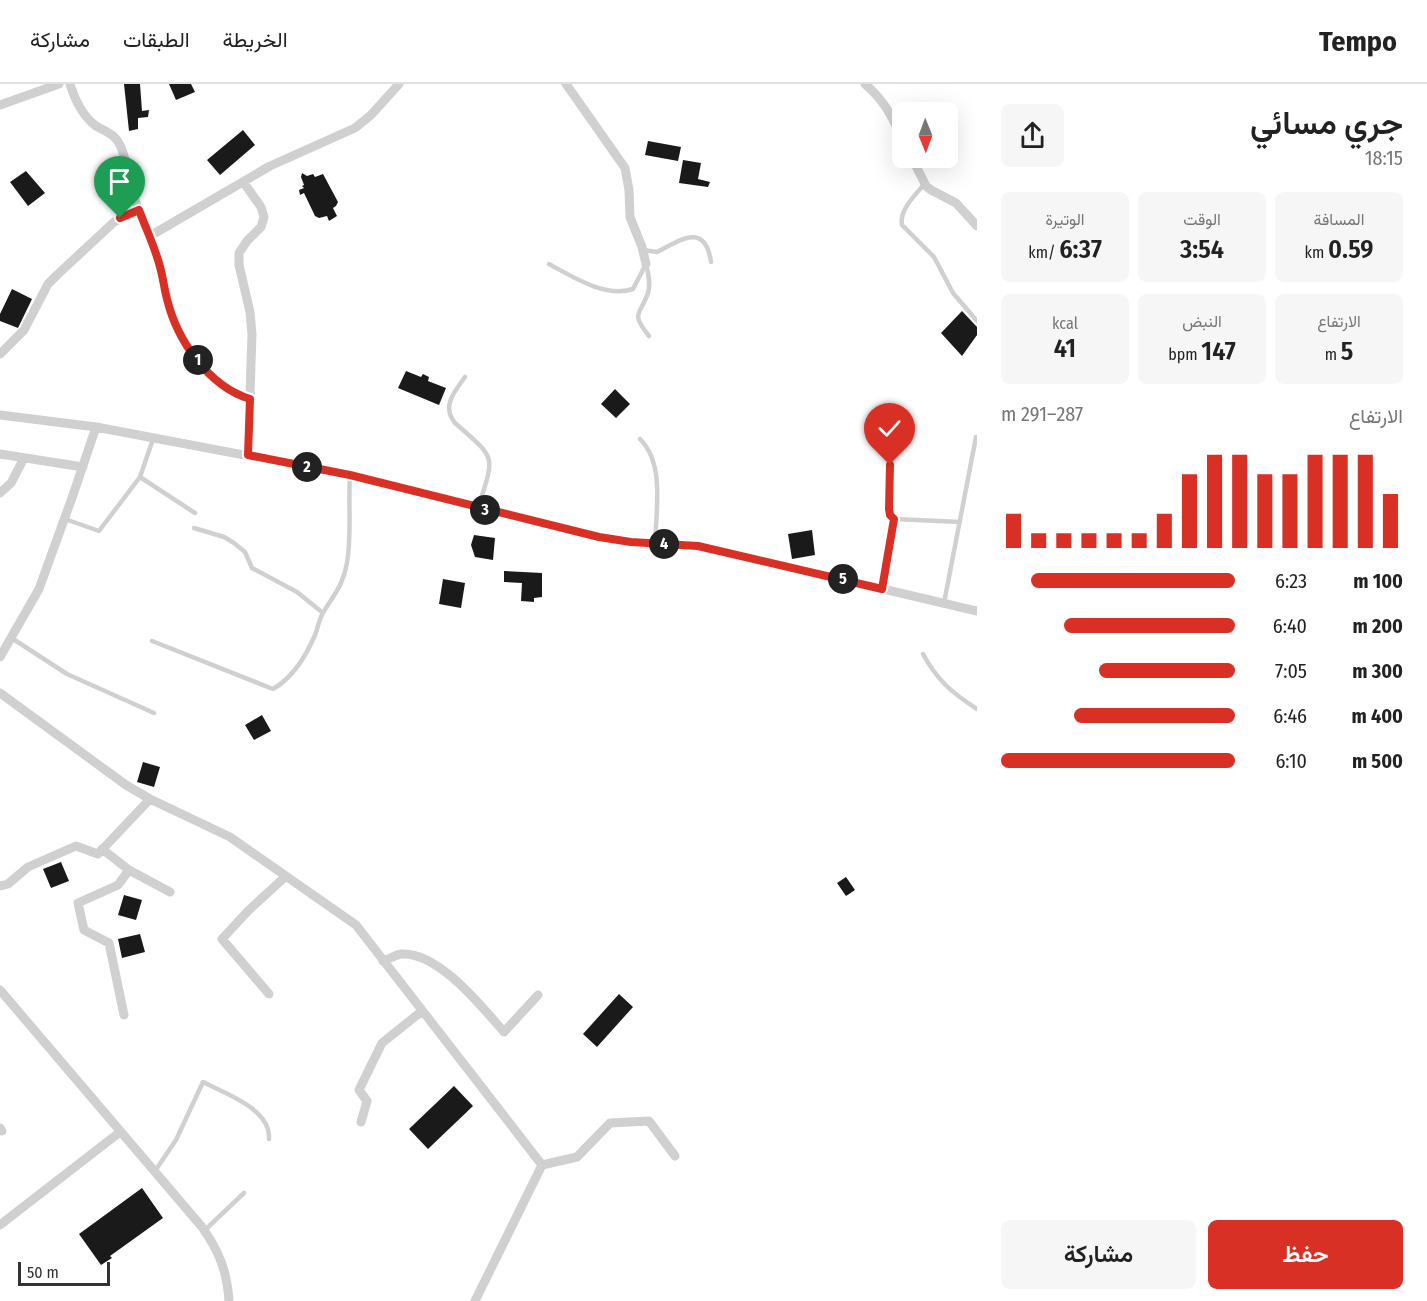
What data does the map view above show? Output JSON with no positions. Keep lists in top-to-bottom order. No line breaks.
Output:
{"scale_bar":"50 m","north":"bottom","page":{"header":"Tempo","nav":["الخريطة","الطبقات","مشاركة"],"heading":["جري مسائي","18:15"],"stats":[["المسافة","0.59 km"],["الوقت","3:54"],["الوتيرة","6:37 /km"],["الارتفاع","5 m"],["النبض","147 bpm"],["kcal","41"]],"pins":["1","2","3","4","5"],"chart":["الارتفاع","287–291 m"],"list":[{"name":"100 m","note":"6:23"},{"name":"200 m","note":"6:40"},{"name":"300 m","note":"7:05"},{"name":"400 m","note":"6:46"},{"name":"500 m","note":"6:10"}],"buttons":["حفظ","مشاركة"],"scale":"50 m"}}
